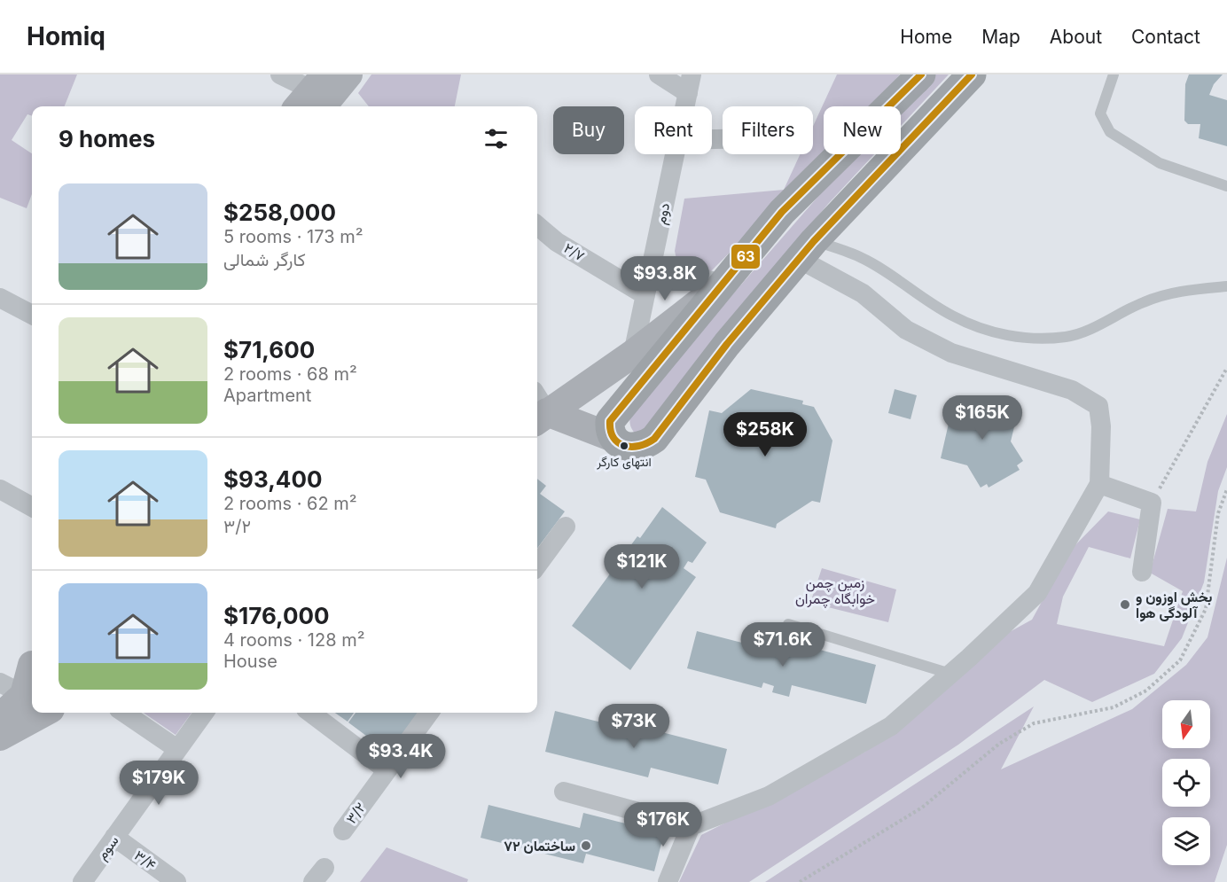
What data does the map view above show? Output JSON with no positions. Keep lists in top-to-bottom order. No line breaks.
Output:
{"streets":{"street":["دوم","۲/۷","۳/۲","سوم","۳/۴"]},"crossings":[["دوم","۲/۷"],["سوم","۳/۴"]],"parks":["زمین چمن خوابگاه چمران"],"places":["انتهای کارگر","بخش اوزون و آلودگی هوا","ساختمان ۷۲"],"lines":["transit line 63"],"north":"bottom","page":{"header":"Homiq","nav":["Home","Map","About","Contact"],"chip":["Buy","Rent","Filters","New"],"heading":"9 homes","list":[{"name":"$258,000","note":"5 rooms · 173 m² · کارگر شمالی"},{"name":"$71,600","note":"2 rooms · 68 m² · Apartment"},{"name":"$93,400","note":"2 rooms · 62 m² · ۳/۲"},{"name":"$176,000","note":"4 rooms · 128 m² · House"}],"price":["$93.8K","$165K","$258K","$121K","$71.6K","$73K","$93.4K","$179K","$176K"]}}
